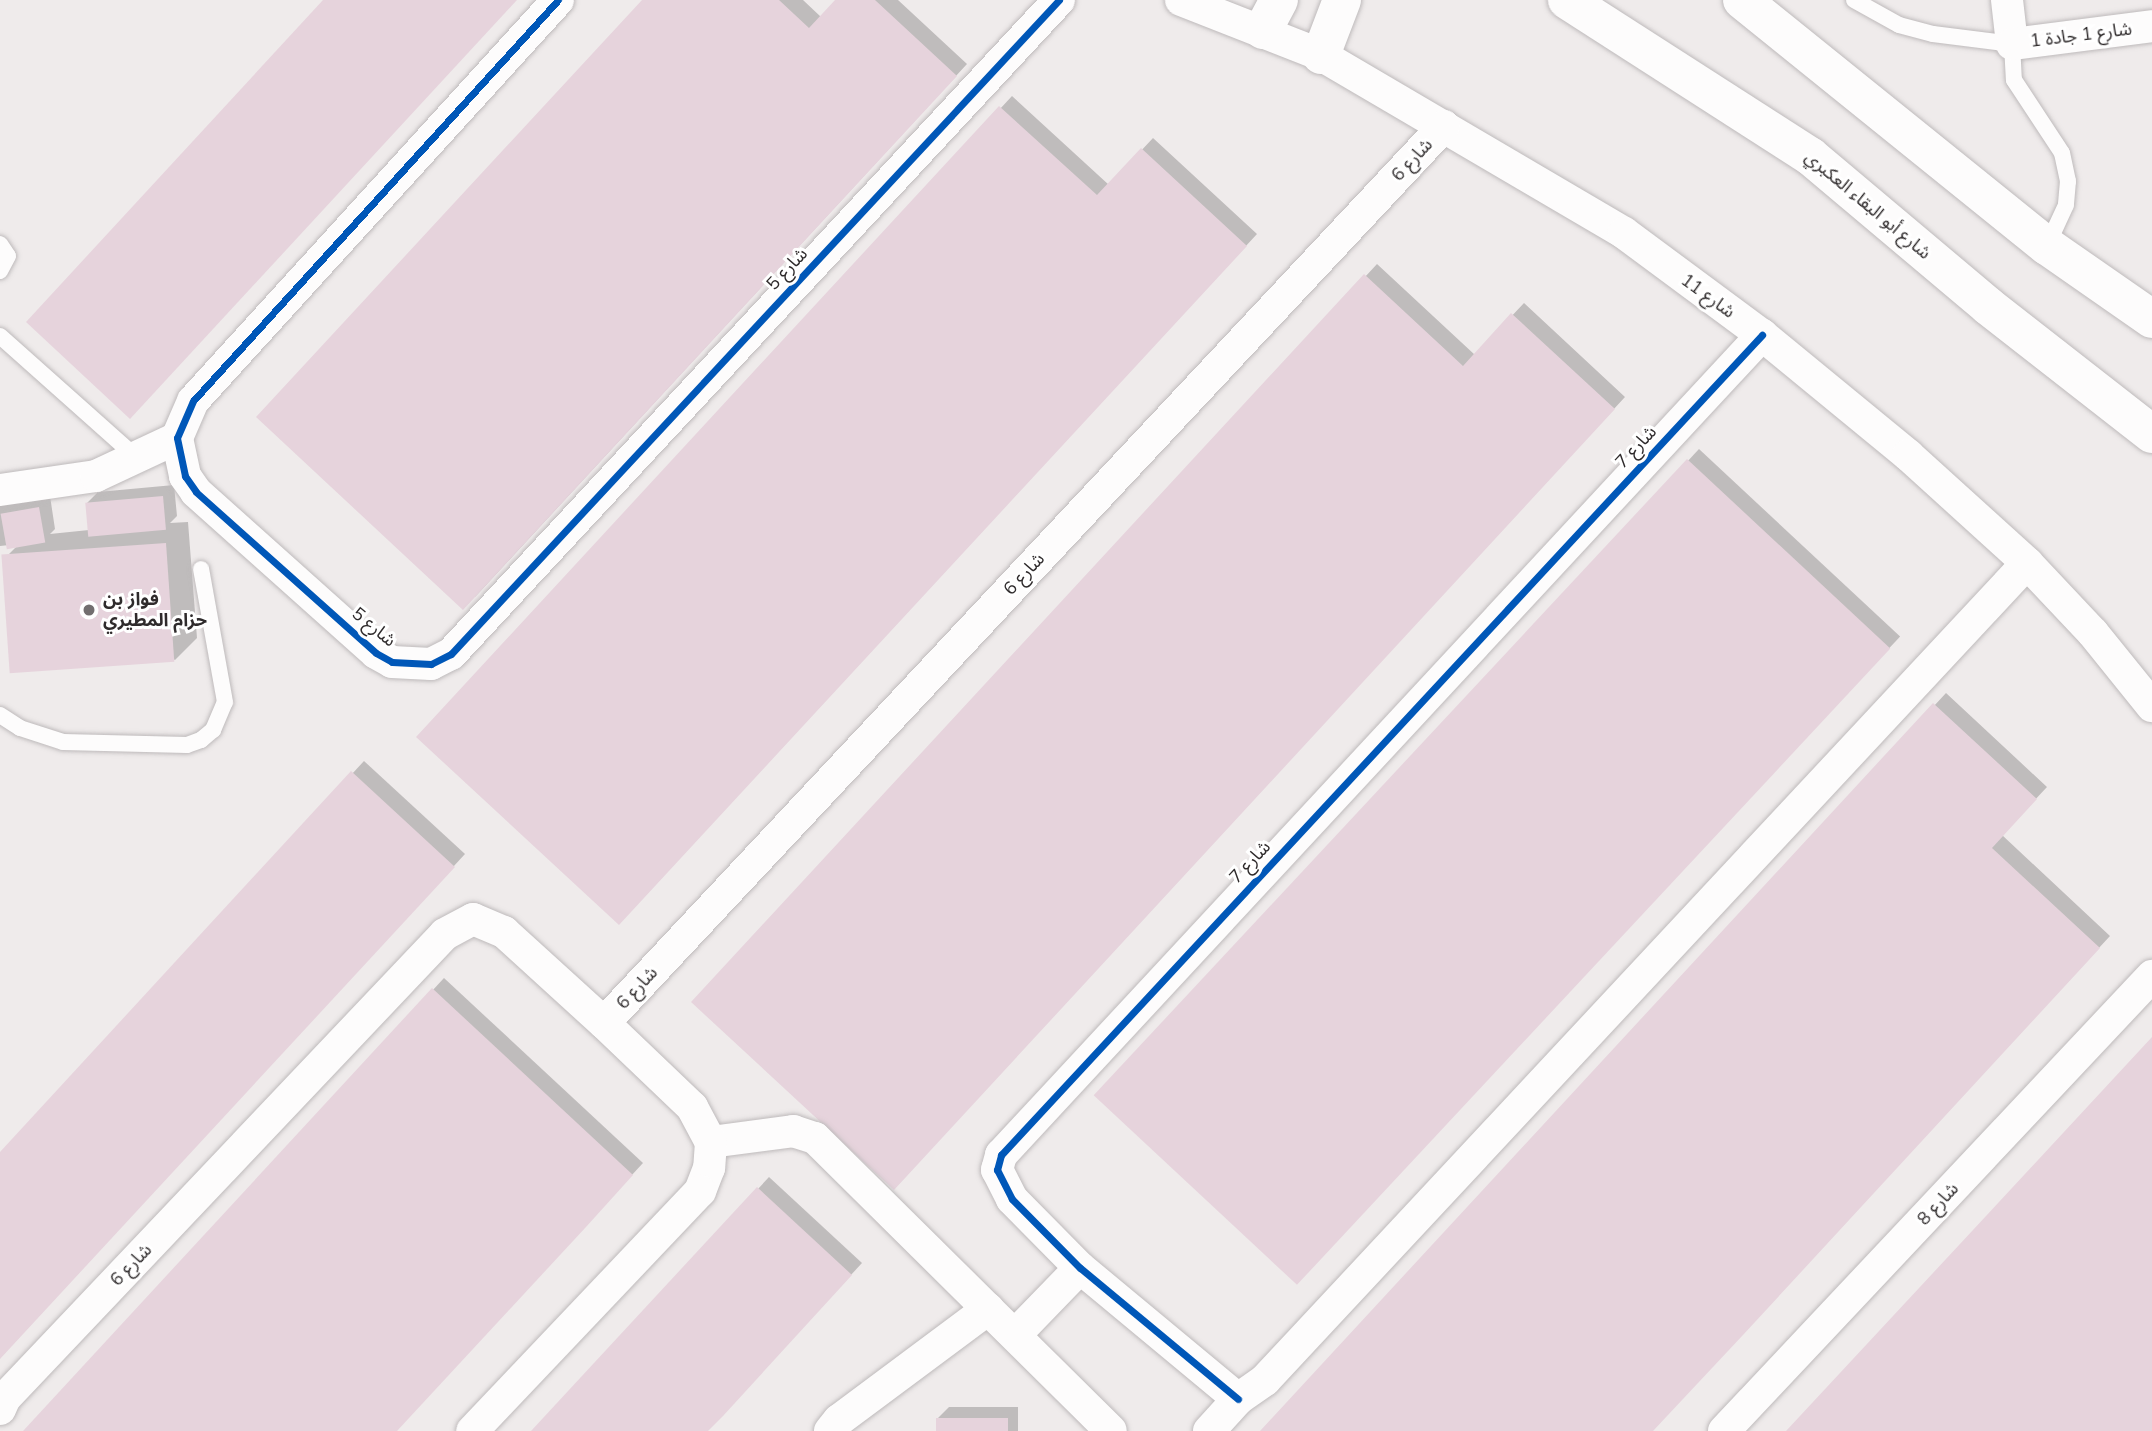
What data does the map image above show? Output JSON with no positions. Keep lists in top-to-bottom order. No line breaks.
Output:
{"streets":{"main road":["شارع أبو البقاء العكبري"],"street":["شارع 1 جادة 1","شارع 6","شارع 5","شارع 11","شارع 7","شارع 8"]},"crossings":[["شارع 6","شارع 11"],["شارع 11","شارع 7"]],"places":["فواز بن حزام المطيري"]}
